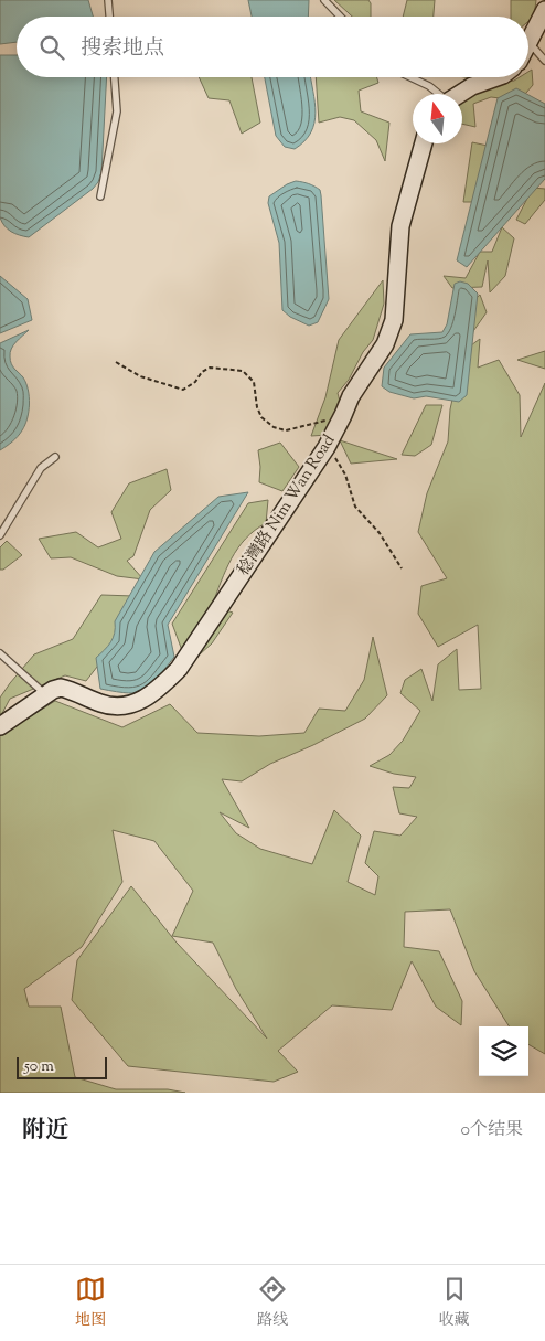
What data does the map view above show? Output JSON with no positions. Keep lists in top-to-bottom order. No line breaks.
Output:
{"streets":{"street":["稔灣路 Nim Wan Road"]},"scale_bar":"50 m","north":"top","page":{"search":"搜索地点","scale":"50 m","heading":["附近","0个结果"],"nav":["地图","路线","收藏"]}}
